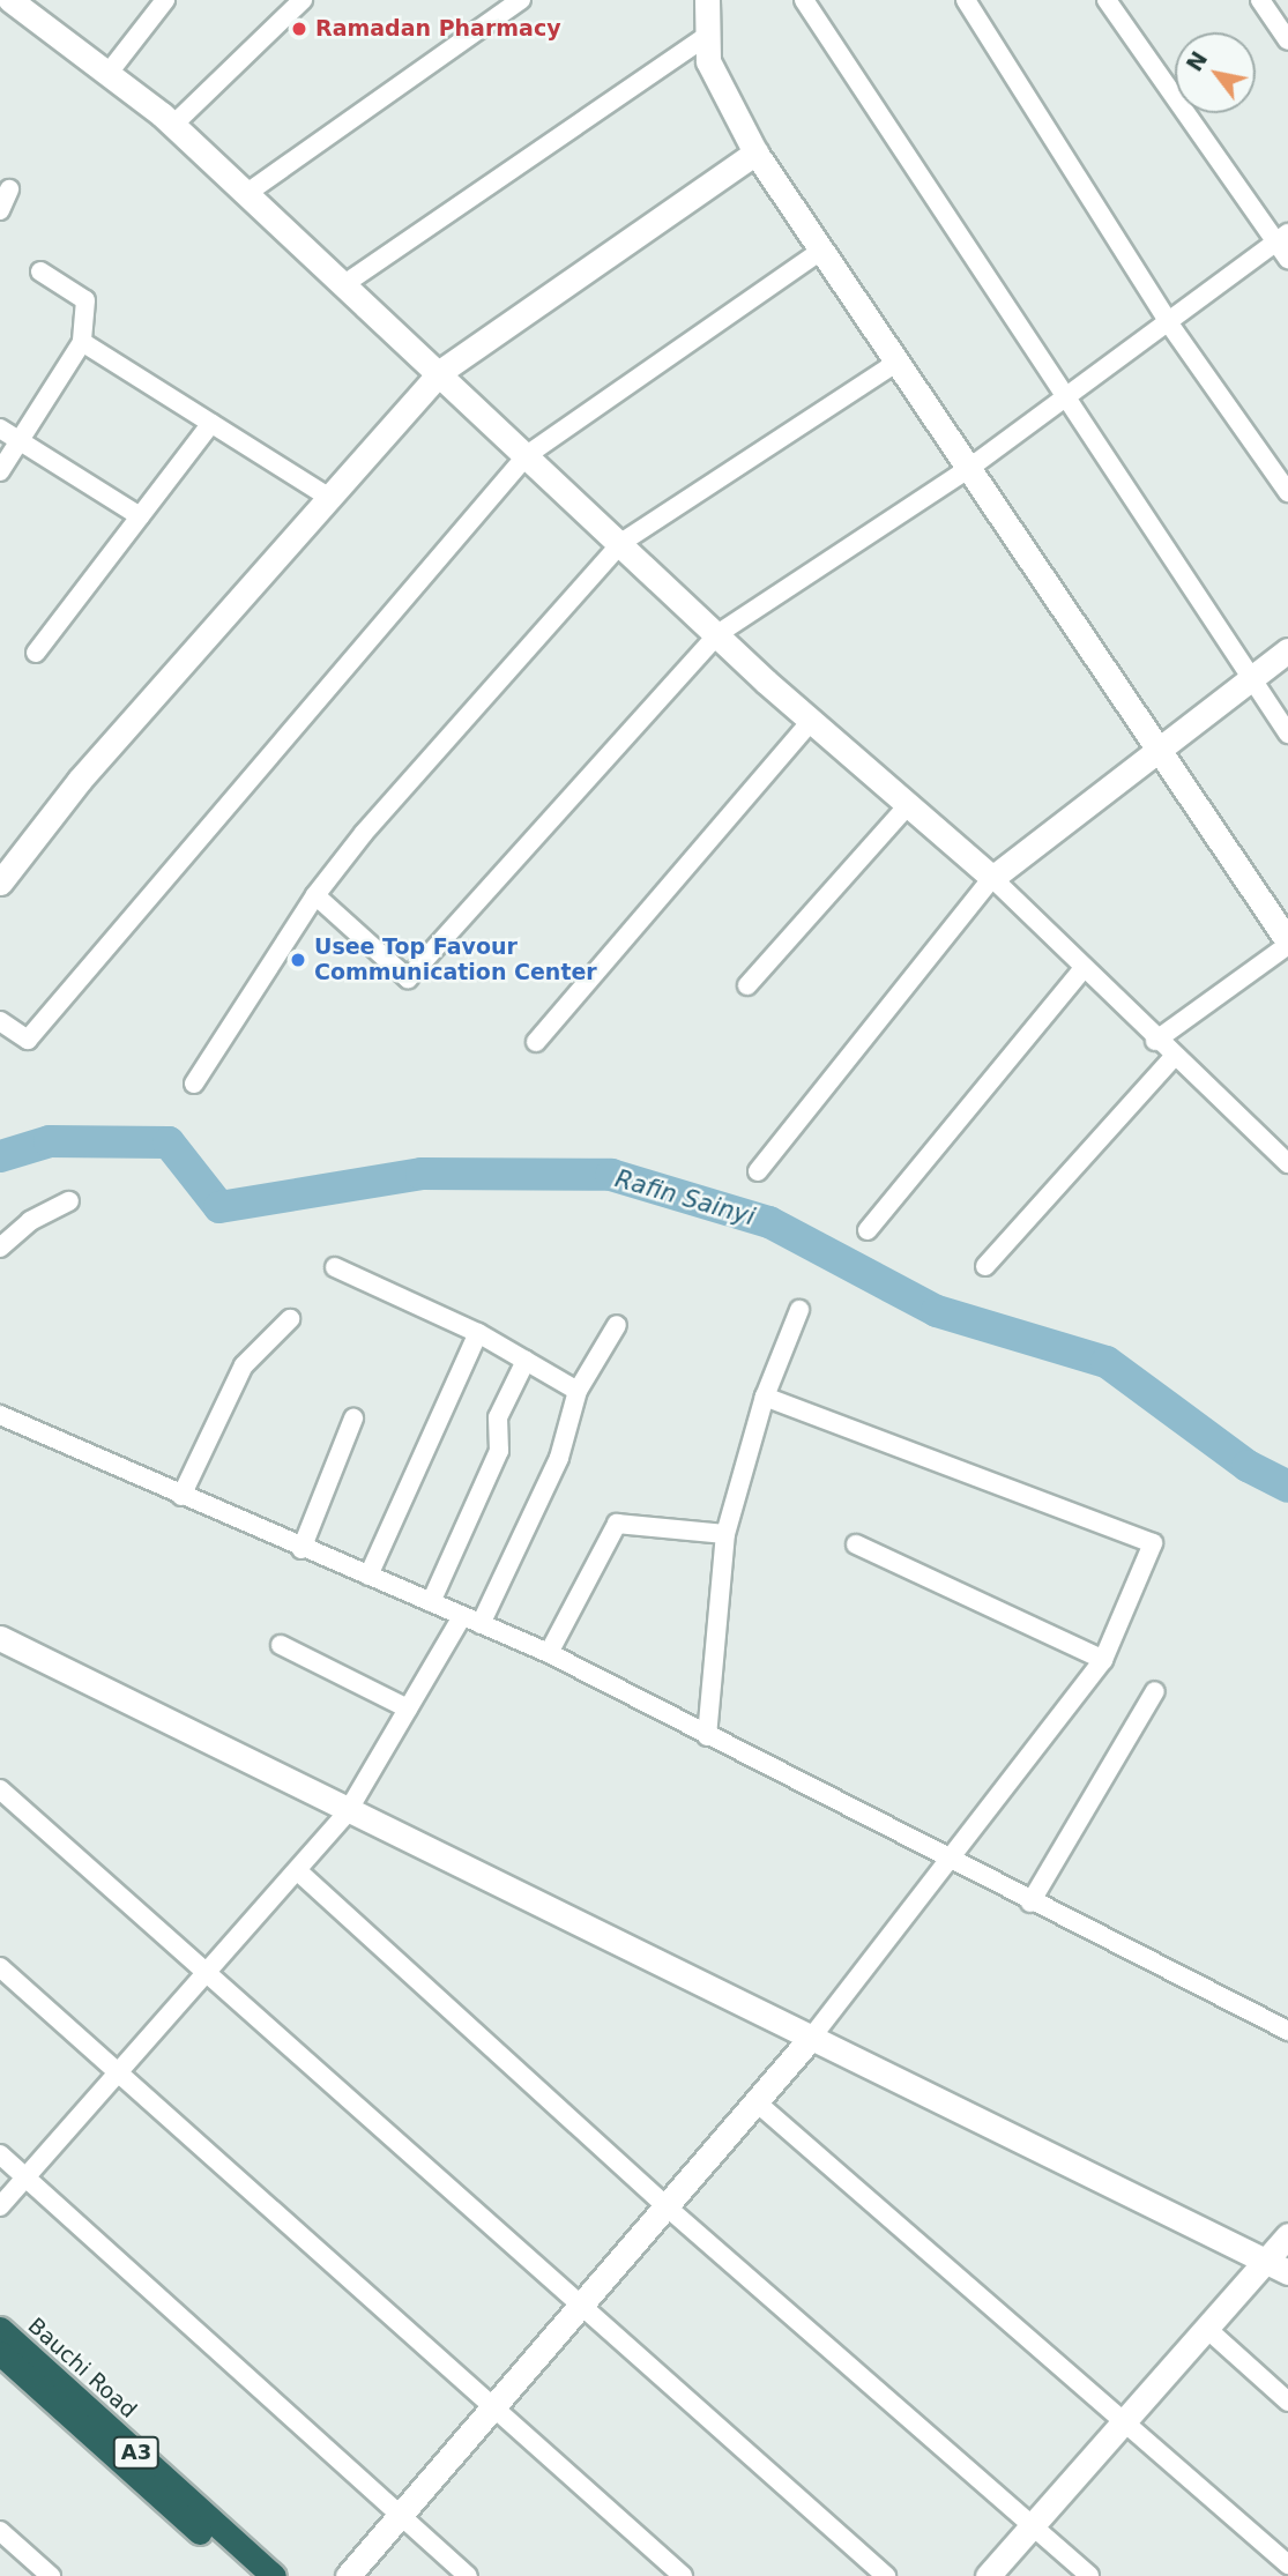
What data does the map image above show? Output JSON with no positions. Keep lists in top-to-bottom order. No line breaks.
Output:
{"streets":{"highway":["Bauchi Road","A3"]},"water":["Rafin Sainyi"],"places":["Ramadan Pharmacy","Usee Top Favour Communication Center"],"north":"top left"}
